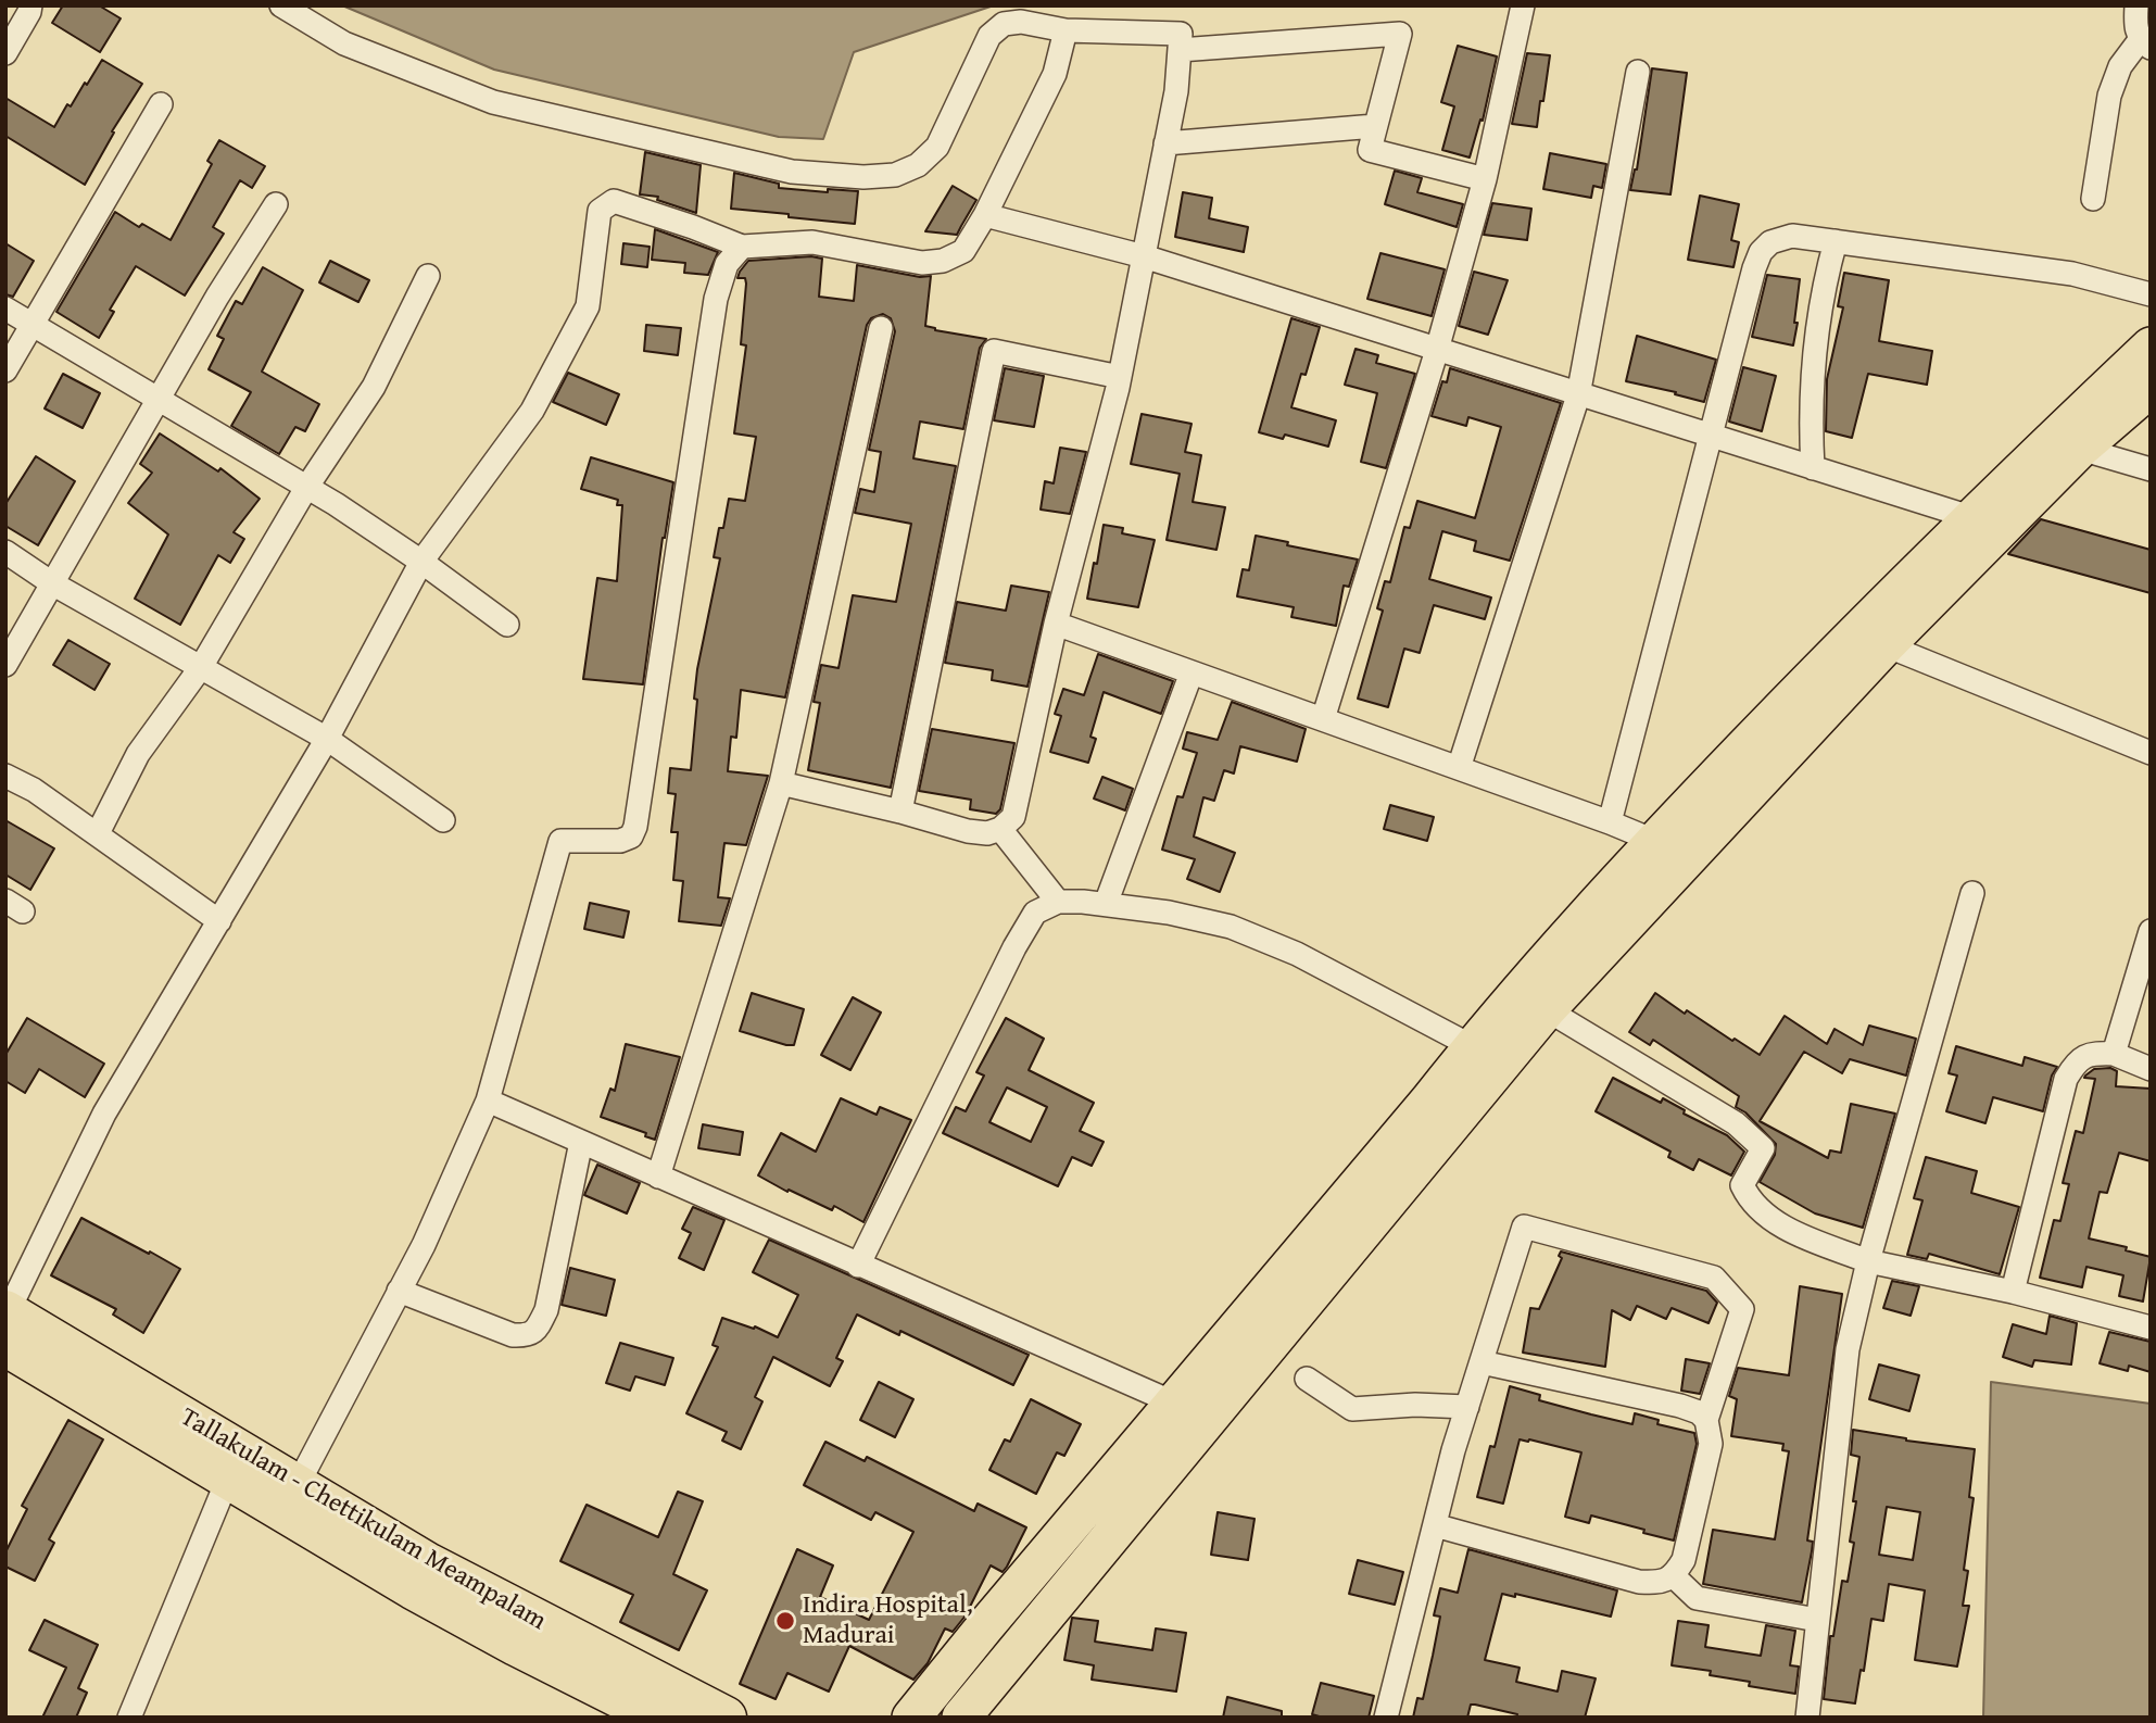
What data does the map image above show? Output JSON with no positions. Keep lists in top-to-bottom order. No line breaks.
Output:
{"streets":{"highway":["Tallakulam - Chettikulam Meampalam"]},"places":["Indira Hospital, Madurai"]}
